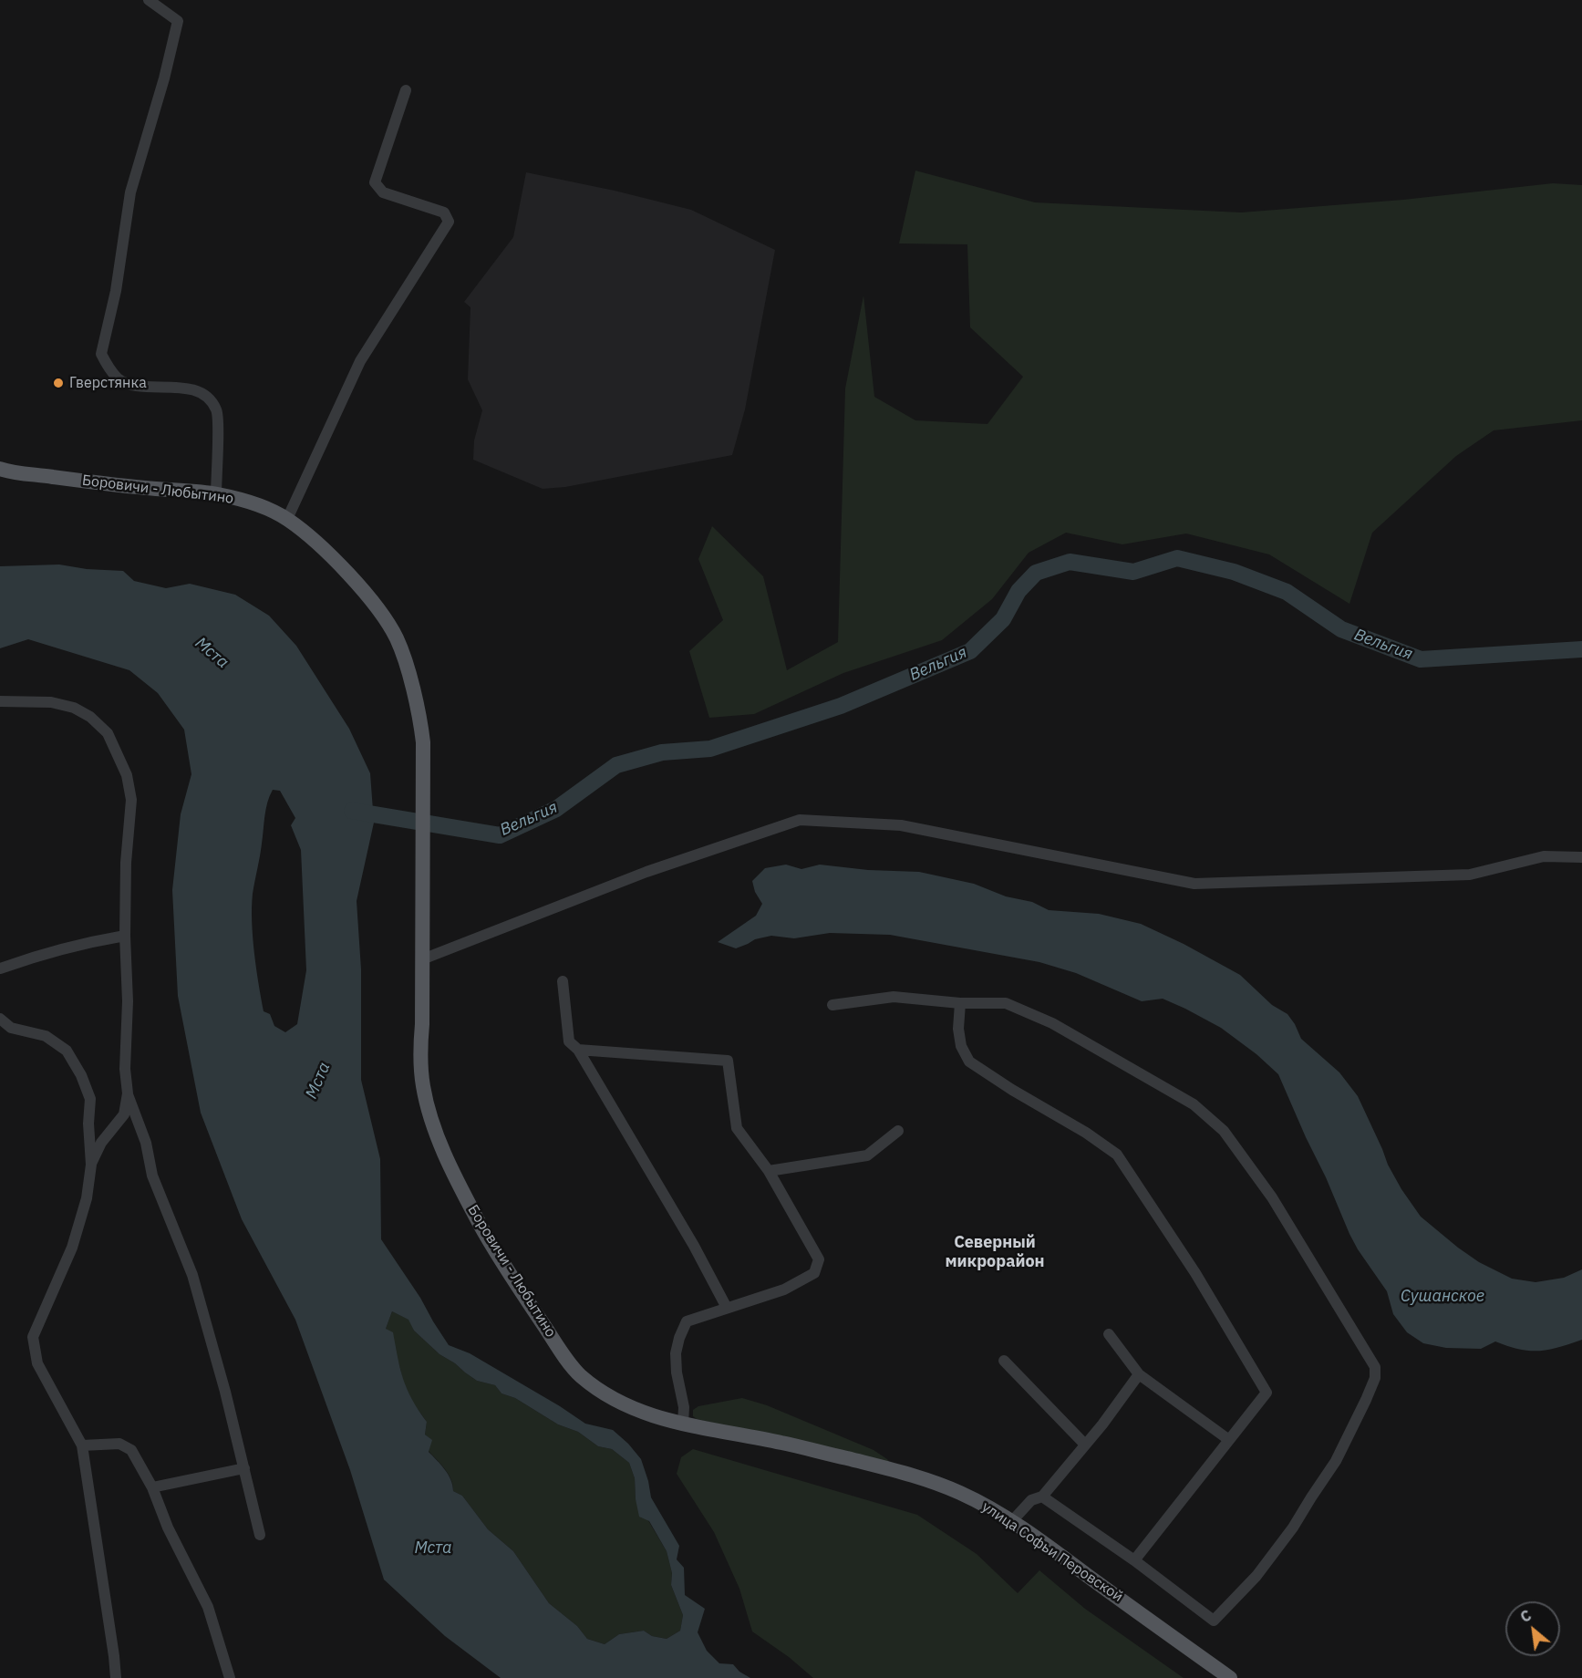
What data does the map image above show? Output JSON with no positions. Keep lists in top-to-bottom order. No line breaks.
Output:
{"streets":{"main road":["Боровичи - Любытино","улица Софьи Перовской"]},"crossings":[["Боровичи - Любытино","улица Софьи Перовской"]],"districts":["Северный микрорайон"],"water":["Вельгия","Мста","Сушанское"],"places":["Гверстянка"],"north":"top left"}
